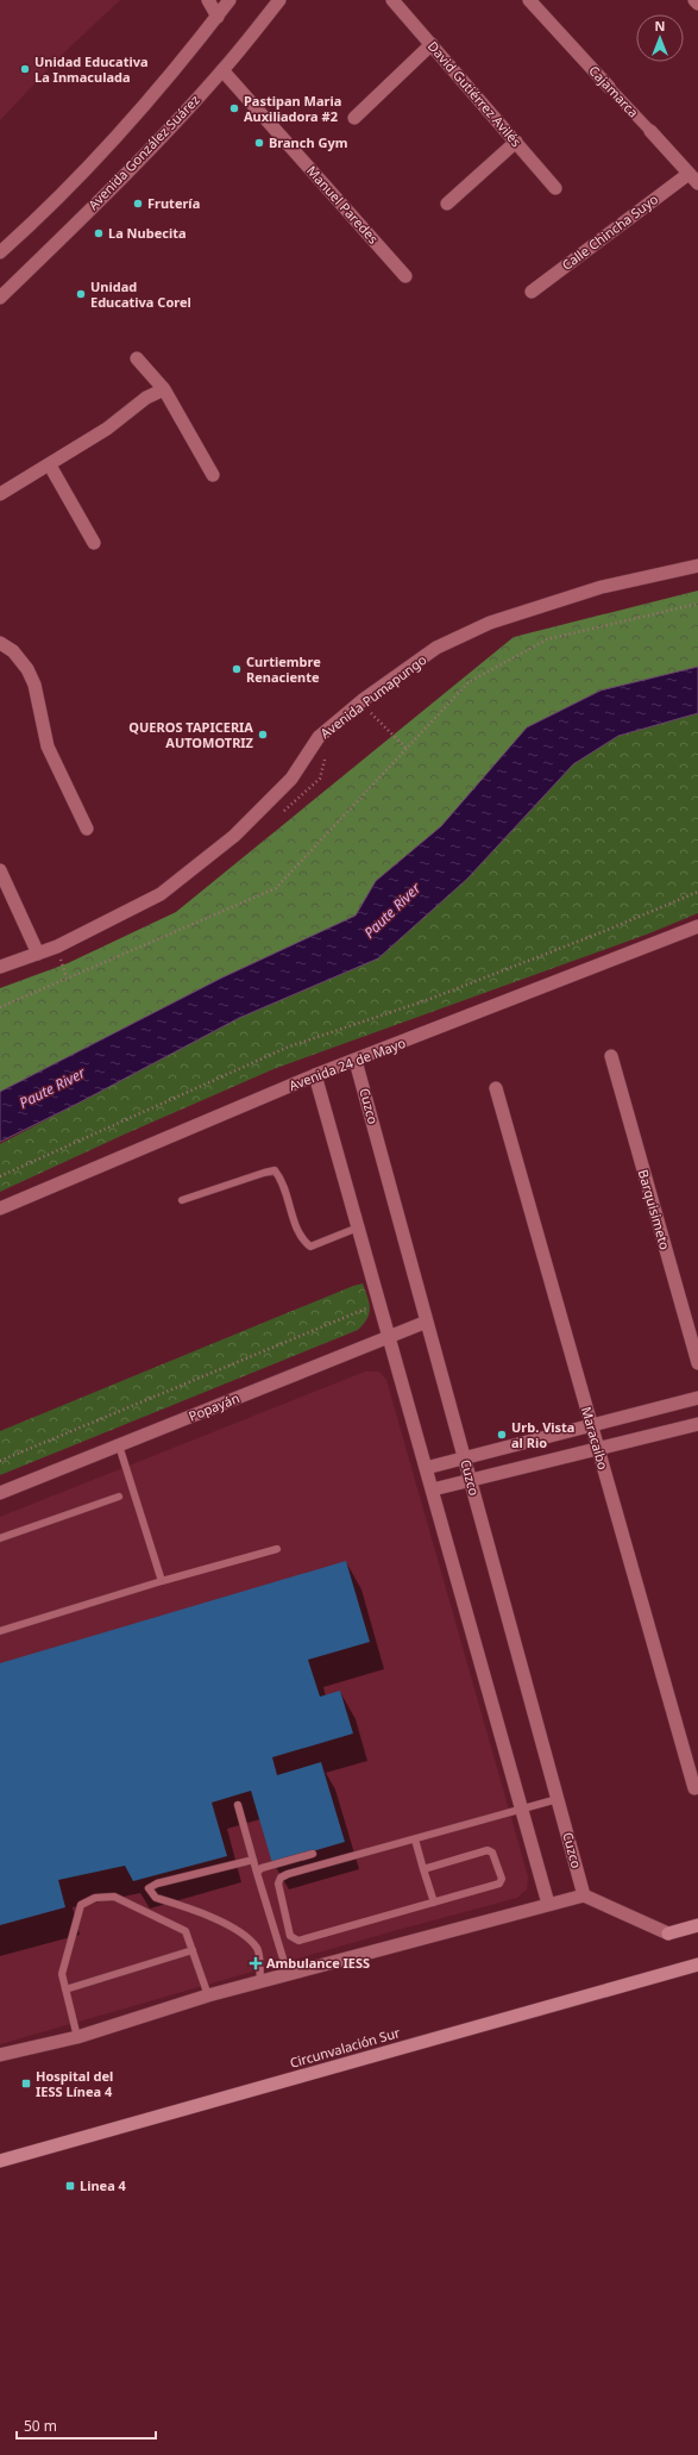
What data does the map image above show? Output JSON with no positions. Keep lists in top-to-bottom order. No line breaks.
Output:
{"streets":{"highway":["Circunvalación Sur"],"street":["Cajamarca","David Gutiérrez Avilés","Avenida González Suárez","Manuel Paredes","Calle Chincha Suyo","Avenida Pumapungo","Avenida 24 de Mayo","Cuzco","Barquisimeto","Popayán","Maracaibo"]},"crossings":[["Cajamarca","Calle Chincha Suyo"],["Avenida González Suárez","Manuel Paredes"],["Avenida 24 de Mayo","Cuzco"],["Cuzco","Popayán"]],"water":["Paute River"],"places":{"other":["Unidad Educativa La Inmaculada","Pastipan Maria Auxiliadora #2","Branch Gym","Frutería","La Nubecita","Unidad Educativa Corel","Curtiembre Renaciente","QUEROS TAPICERIA AUTOMOTRIZ","Urb. Vista al Rio"],"health":["Ambulance IESS"],"transit":["Hospital del IESS Línea 4","Linea 4"]},"scale_bar":"50 m","north":"top"}
